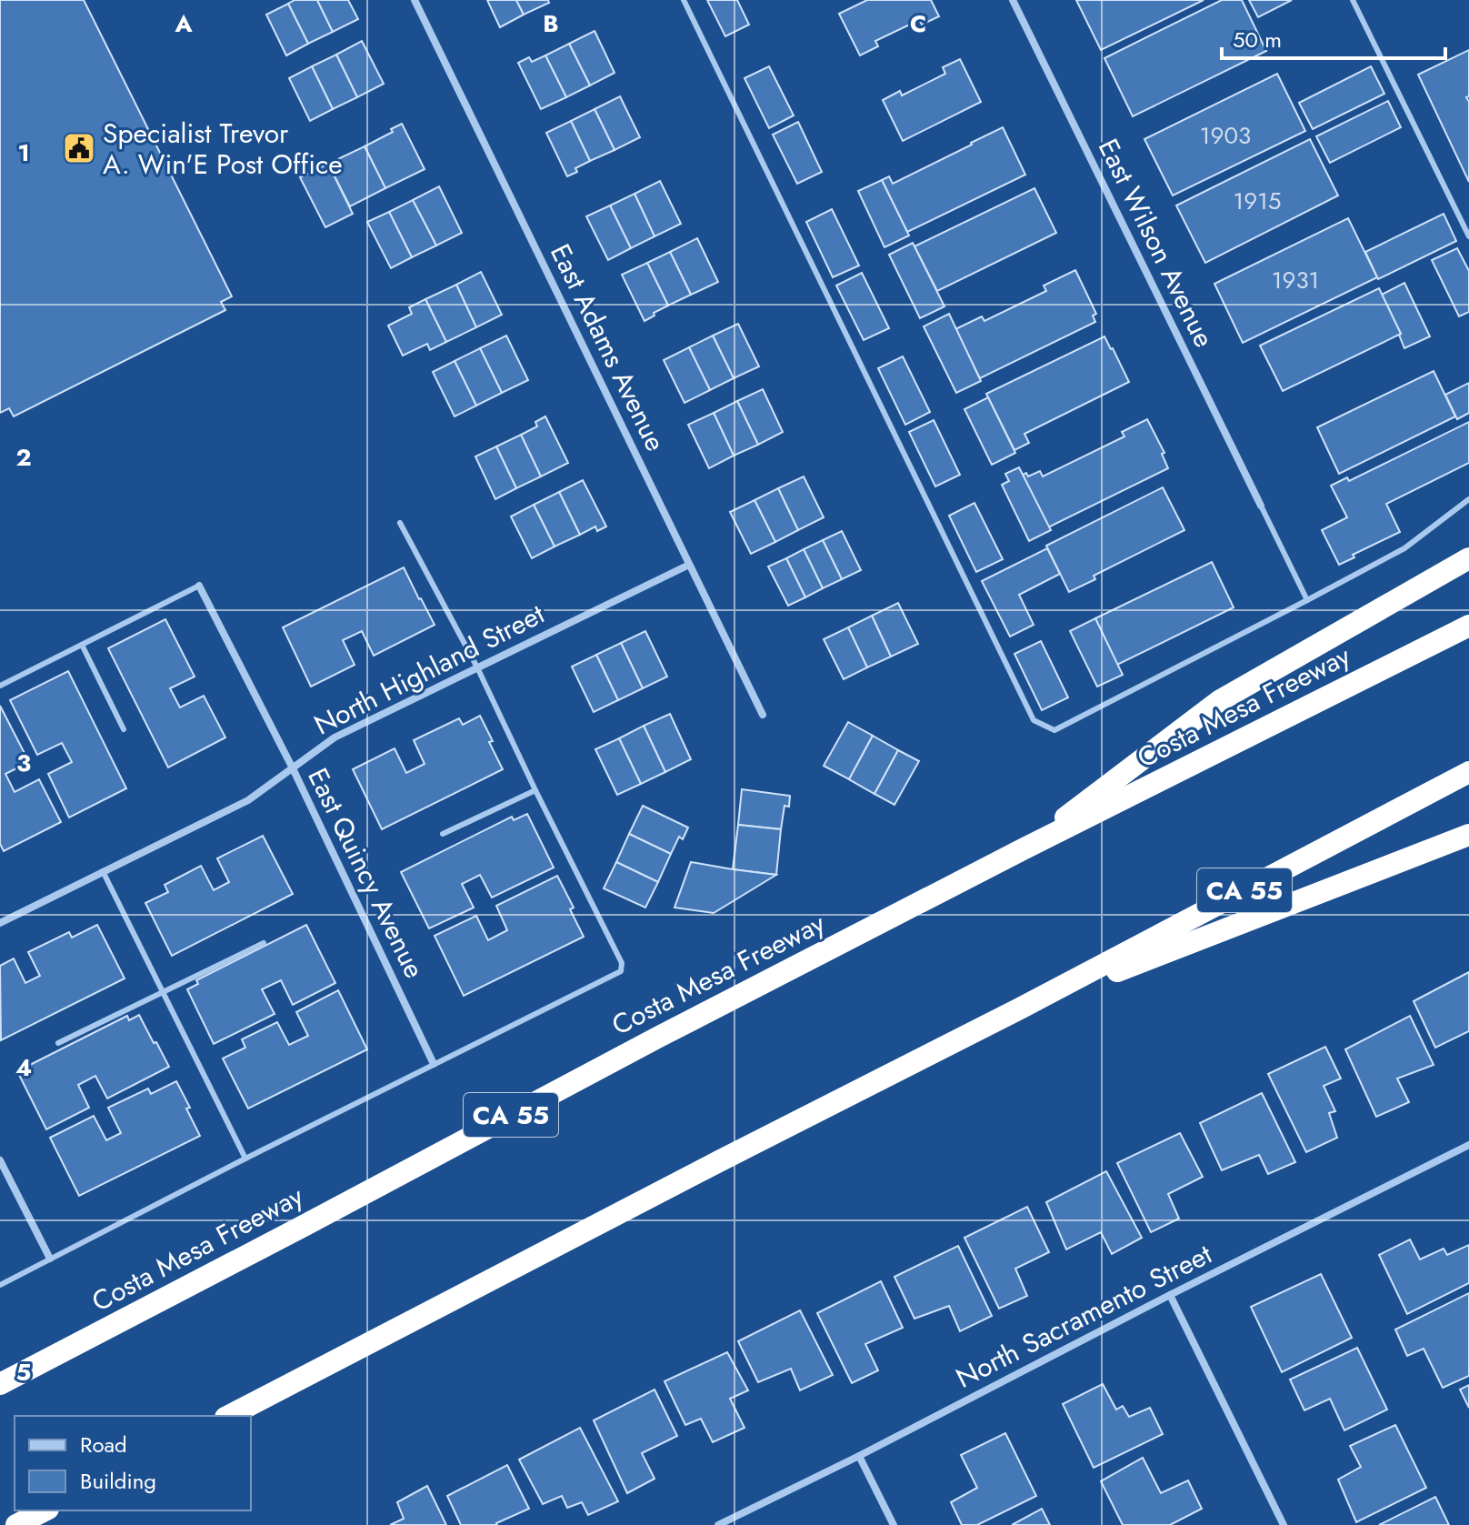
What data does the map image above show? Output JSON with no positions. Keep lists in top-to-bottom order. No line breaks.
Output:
{"streets":{"highway":["Costa Mesa Freeway","CA 55"],"street":["East Wilson Avenue","East Adams Avenue","North Highland Street","East Quincy Avenue","North Sacramento Street"]},"crossings":[["East Adams Avenue","North Highland Street"],["North Highland Street","East Quincy Avenue"]],"places":{"public building":["Specialist Trevor A. Win'E Post Office"]},"house_numbers":["1903","1915","1931"],"legend":["Road","Building"],"scale_bar":"50 m","grid":{"columns":["A","B","C"],"rows":["1","2","3","4","5"]}}
